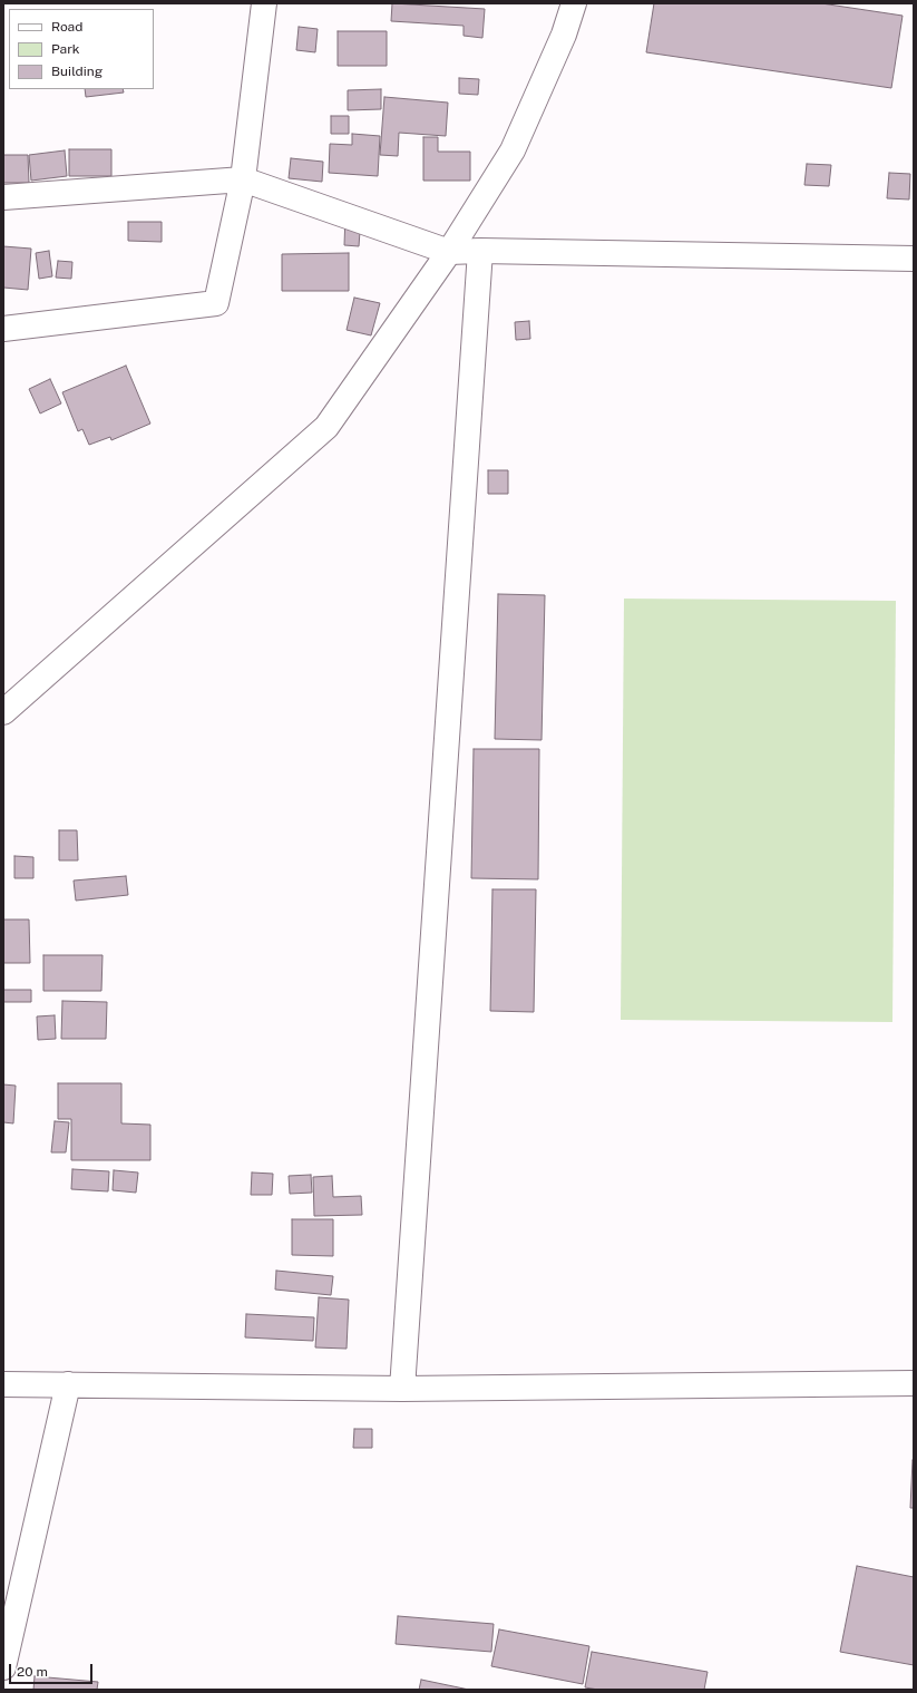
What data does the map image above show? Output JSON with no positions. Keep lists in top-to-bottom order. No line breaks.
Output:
{"legend":["Road","Park","Building"],"scale_bar":"20 m"}
